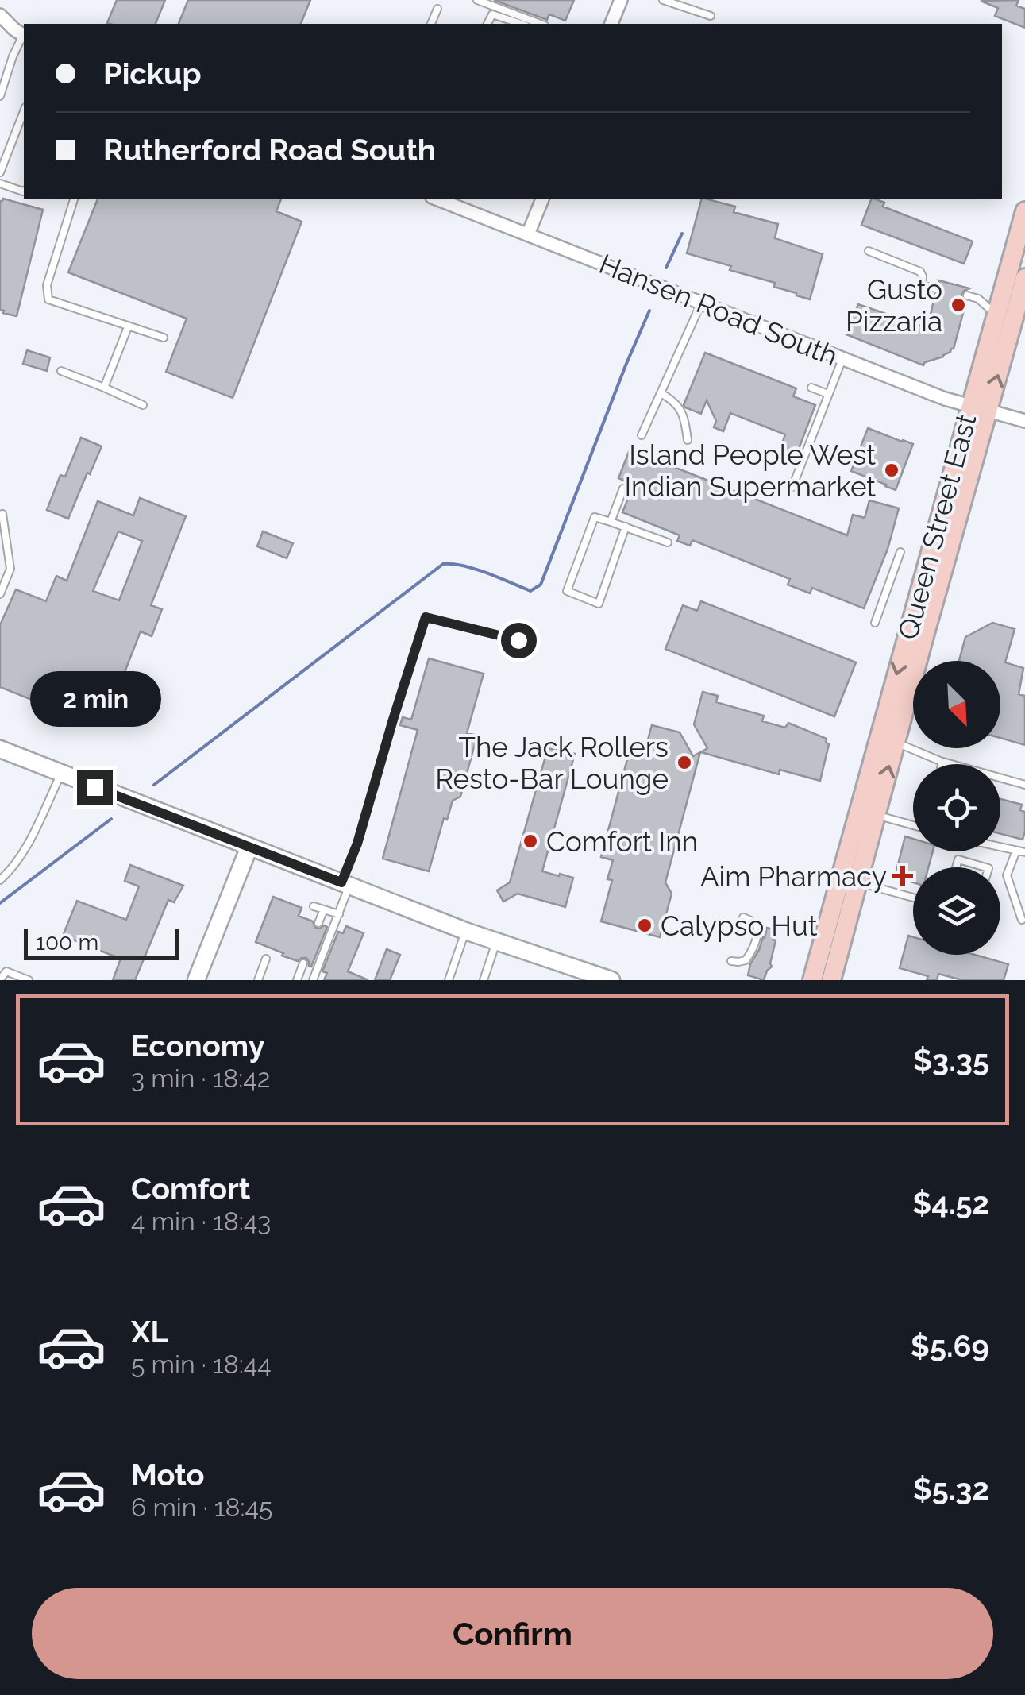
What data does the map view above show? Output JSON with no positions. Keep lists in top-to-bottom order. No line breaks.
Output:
{"streets":{"main road":["Queen Street East"],"street":["Hansen Road South"]},"crossings":[["Hansen Road South","Queen Street East"]],"places":{"other":["Gusto Pizzaria","Island People West Indian Supermarket","The Jack Rollers Resto-Bar Lounge","Comfort Inn","Calypso Hut"],"health":["Aim Pharmacy"]},"scale_bar":"100 m","north":"bottom right","page":{"banner":["Pickup","Rutherford Road South"],"bubble":"2 min","scale":"100 m","list":[{"name":"Economy","note":"3 min · 18:42","value":"$3.35"},{"name":"Comfort","note":"4 min · 18:43","value":"$4.52"},{"name":"XL","note":"5 min · 18:44","value":"$5.69"},{"name":"Moto","note":"6 min · 18:45","value":"$5.32"}],"buttons":"Confirm"}}
